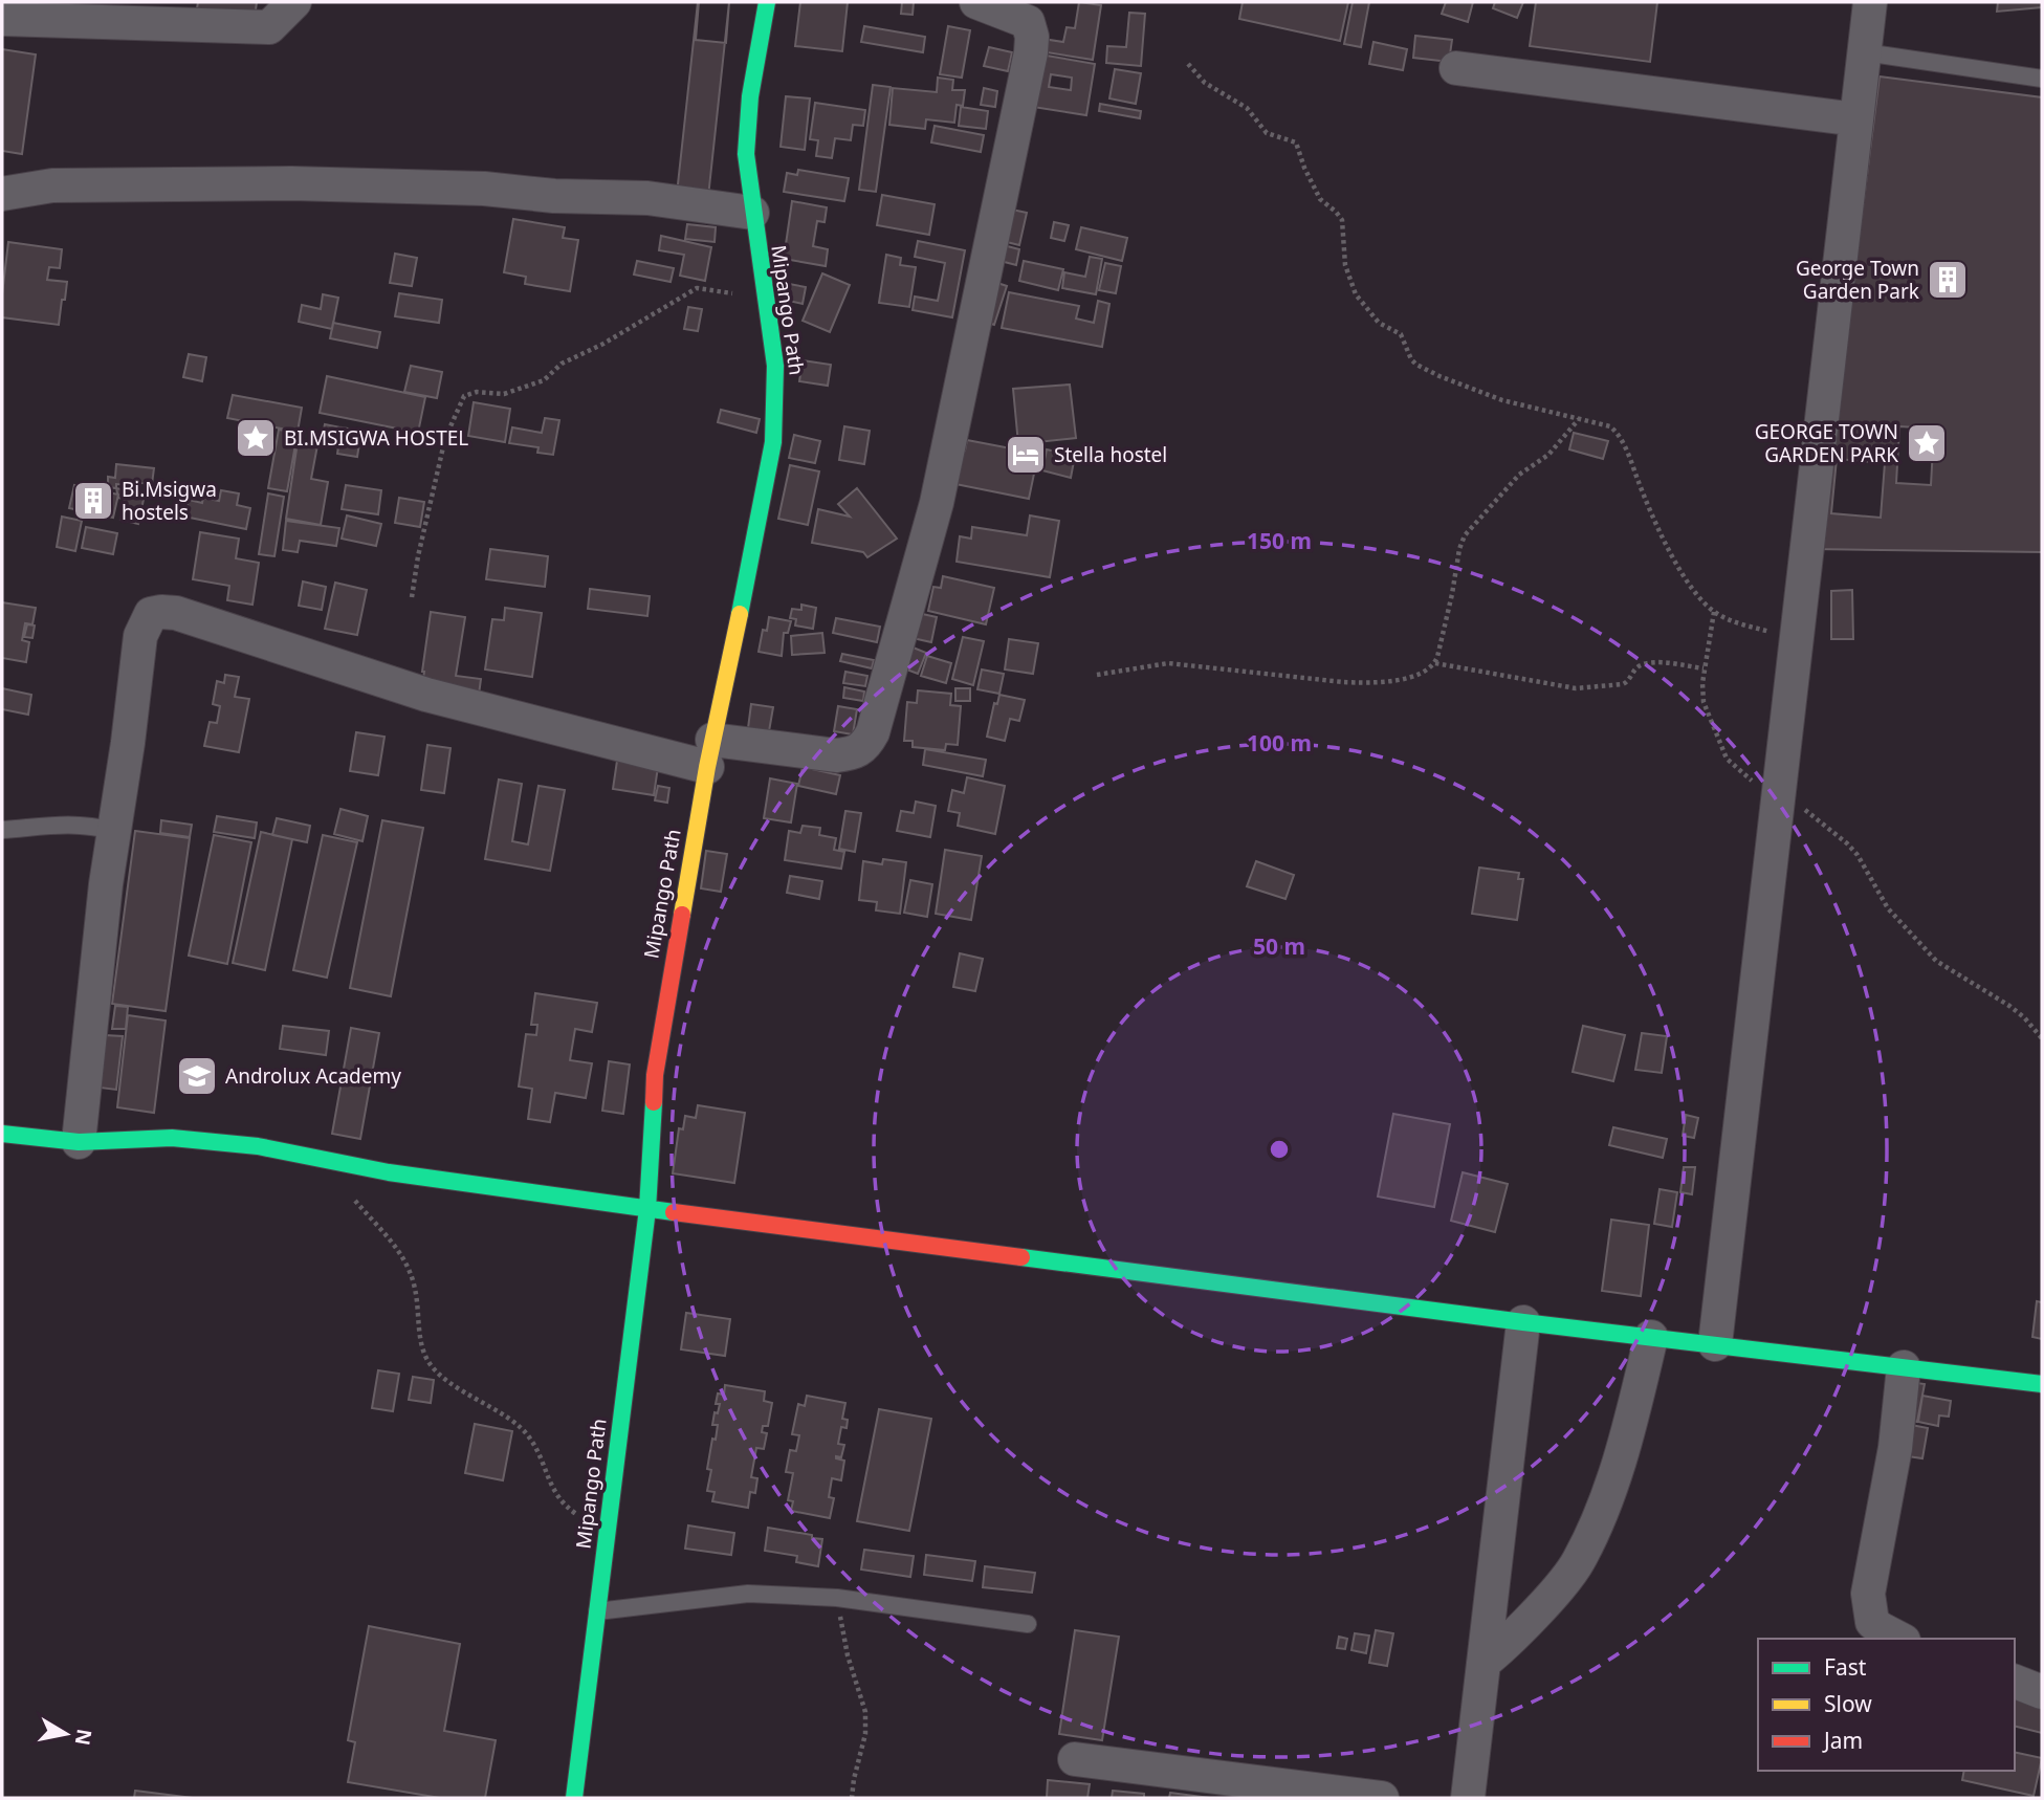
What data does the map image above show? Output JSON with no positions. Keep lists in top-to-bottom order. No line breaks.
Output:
{"streets":{"street":["Mipango Path"]},"places":{"building":["George Town Garden Park","Bi.Msigwa hostels"],"place":["BI.MSIGWA HOSTEL","GEORGE TOWN GARDEN PARK"],"hotel":["Stella hostel"],"school or university":["Androlux Academy"]},"legend":["Fast","Slow","Jam"],"north":"right","rings":["150 m","100 m","50 m"]}
